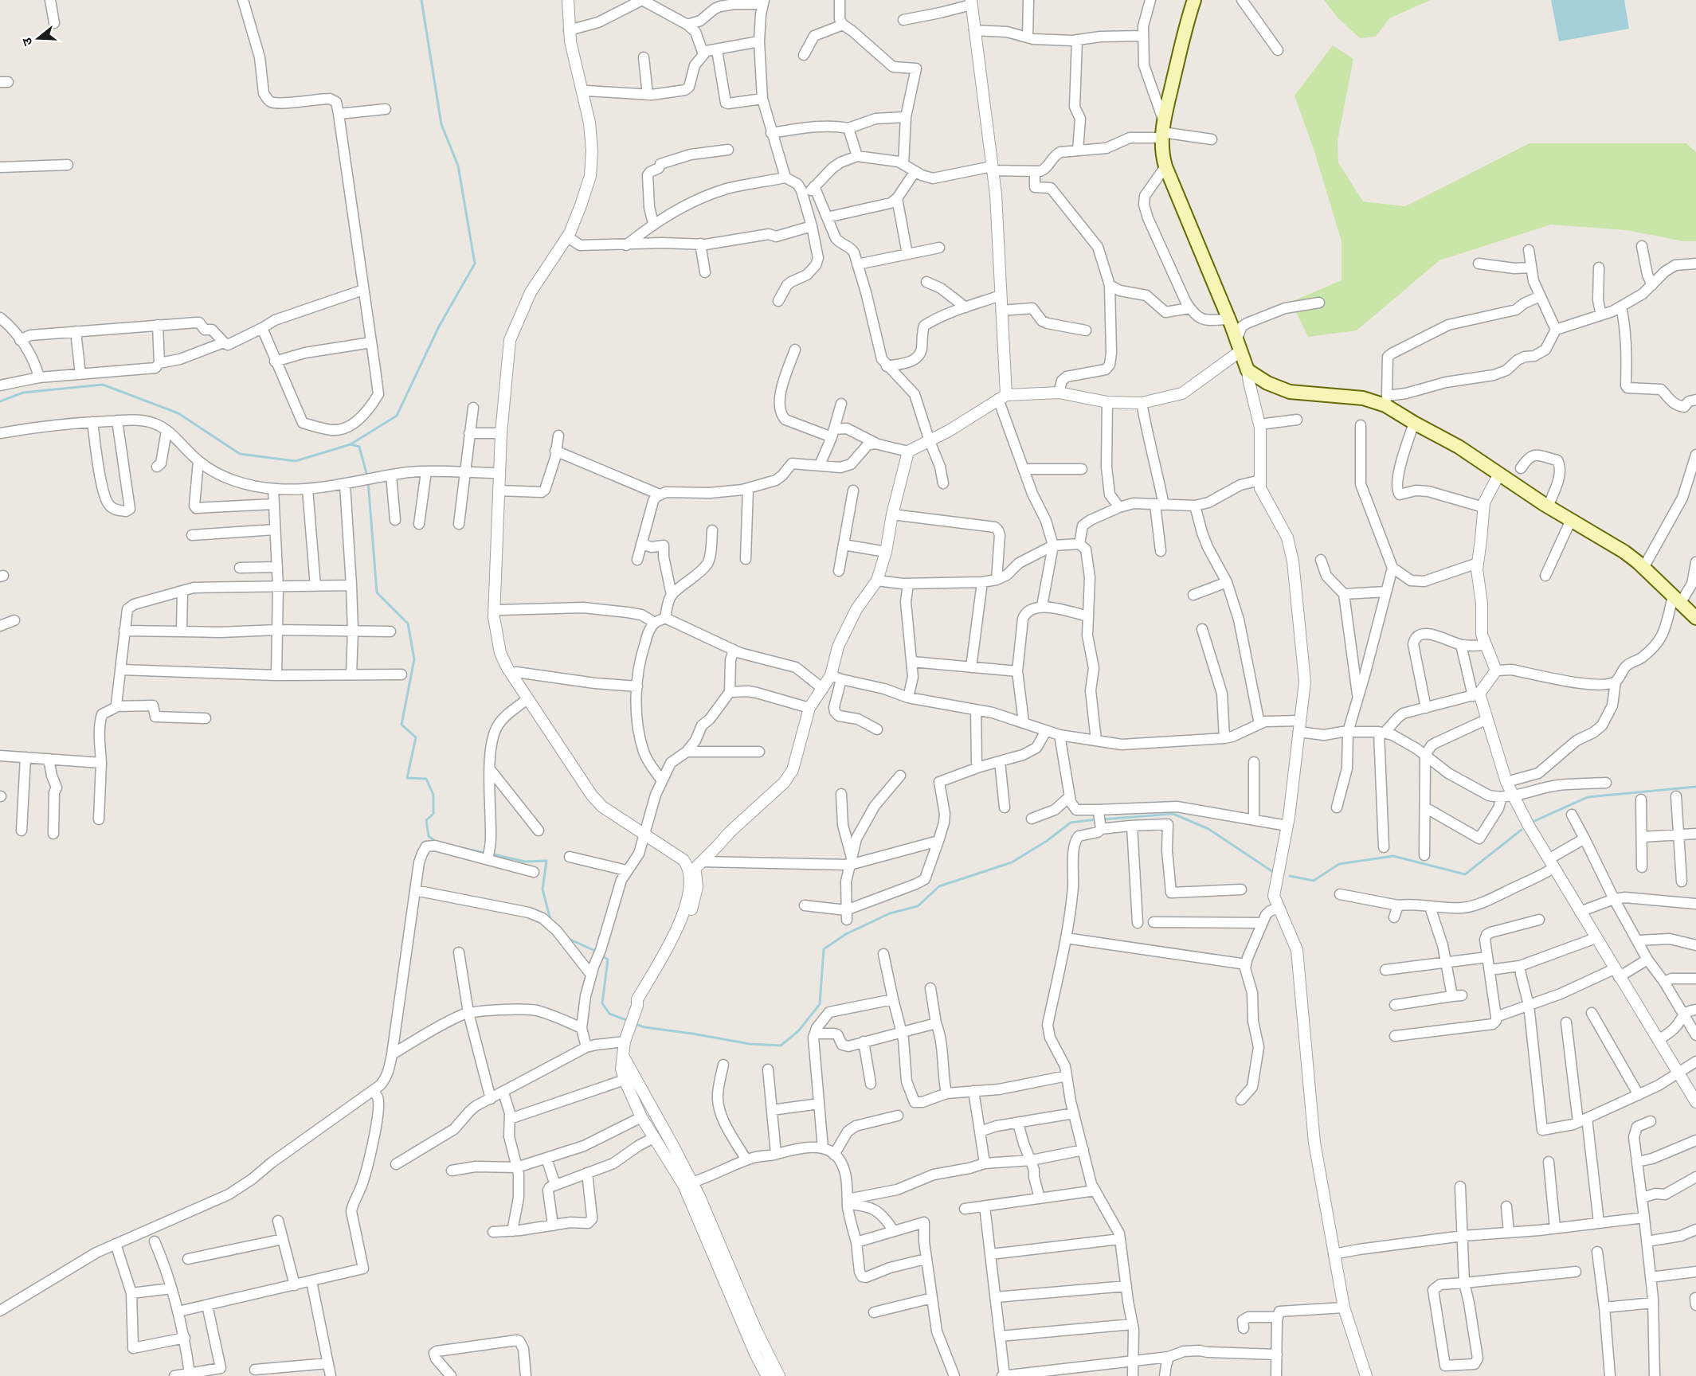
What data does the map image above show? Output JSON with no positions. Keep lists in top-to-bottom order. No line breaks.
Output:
{"north":"left"}
